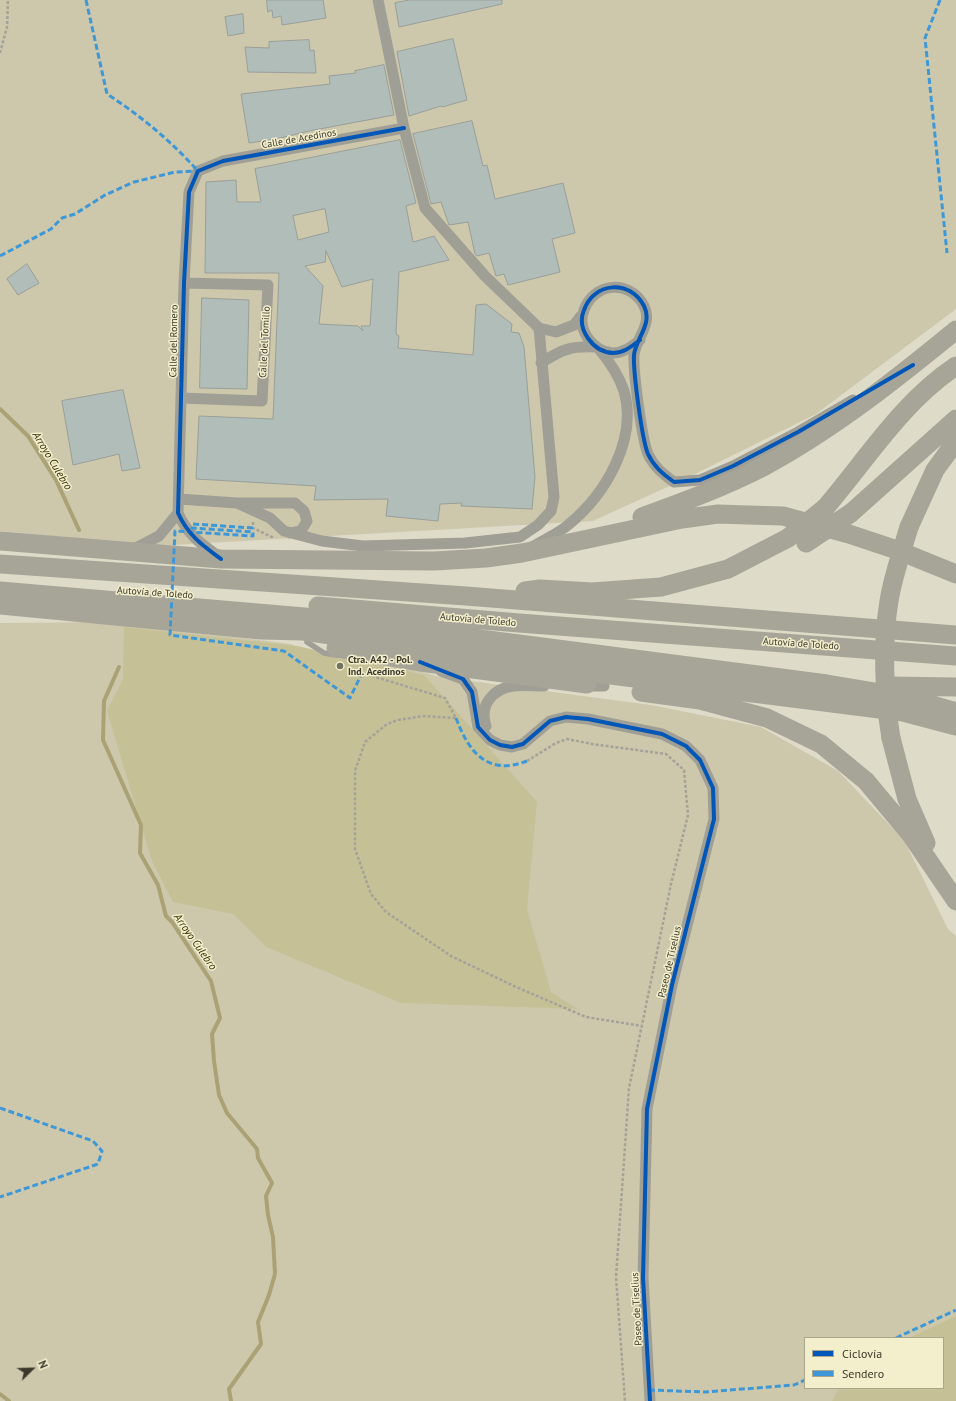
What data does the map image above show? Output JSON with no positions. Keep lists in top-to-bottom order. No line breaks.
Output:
{"streets":{"highway":["Autovía de Toledo"],"street":["Calle de Acedinos","Calle del Romero","Calle del Tomillo","Paseo de Tiselius"]},"crossings":[["Calle de Acedinos","Calle del Romero"],["Calle del Romero","Calle del Tomillo"]],"water":["Arroyo Culebro"],"places":["Ctra. A42 - Pol. Ind. Acedinos"],"legend":["Ciclovía","Sendero"],"north":"top right"}
